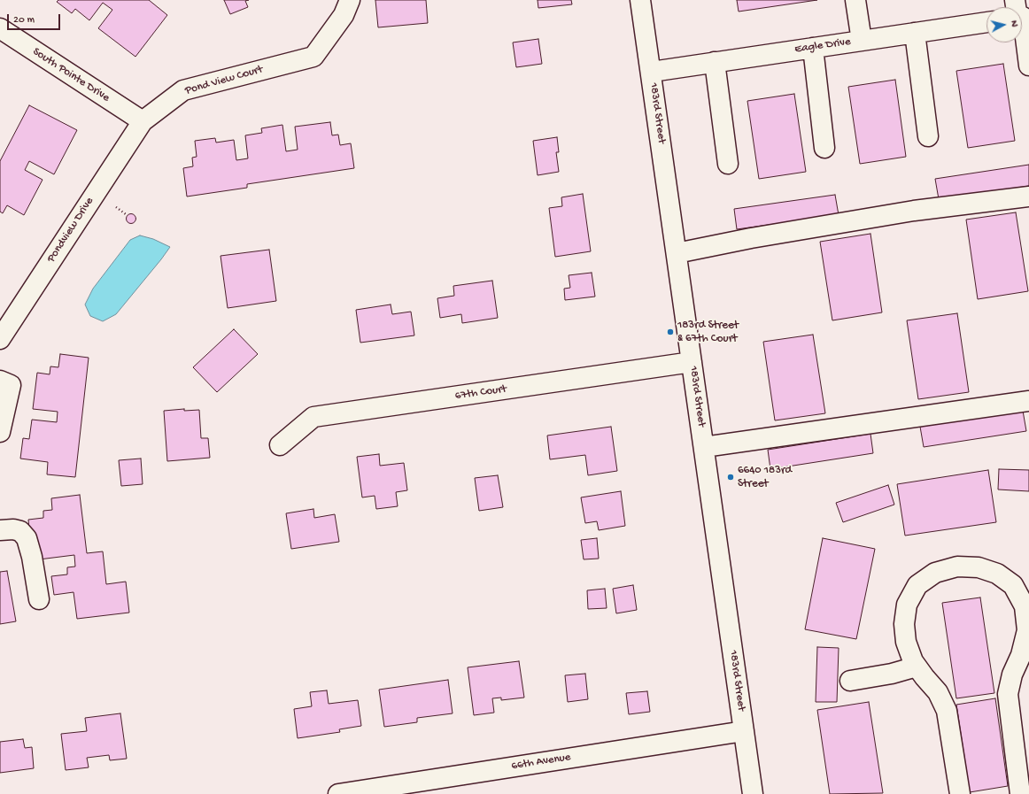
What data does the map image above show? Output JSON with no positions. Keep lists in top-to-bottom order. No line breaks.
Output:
{"streets":{"street":["Eagle Drive","South Pointe Drive","Pond View Court","183rd Street","Pondview Drive","67th Court","66th Avenue"]},"crossings":[["Eagle Drive","183rd Street"],["South Pointe Drive","Pond View Court"],["South Pointe Drive","Pondview Drive"],["Pond View Court","Pondview Drive"],["183rd Street","67th Court"],["183rd Street","66th Avenue"]],"places":["183rd Street & 67th Court","6640 183rd Street"],"scale_bar":"20 m","north":"right"}
